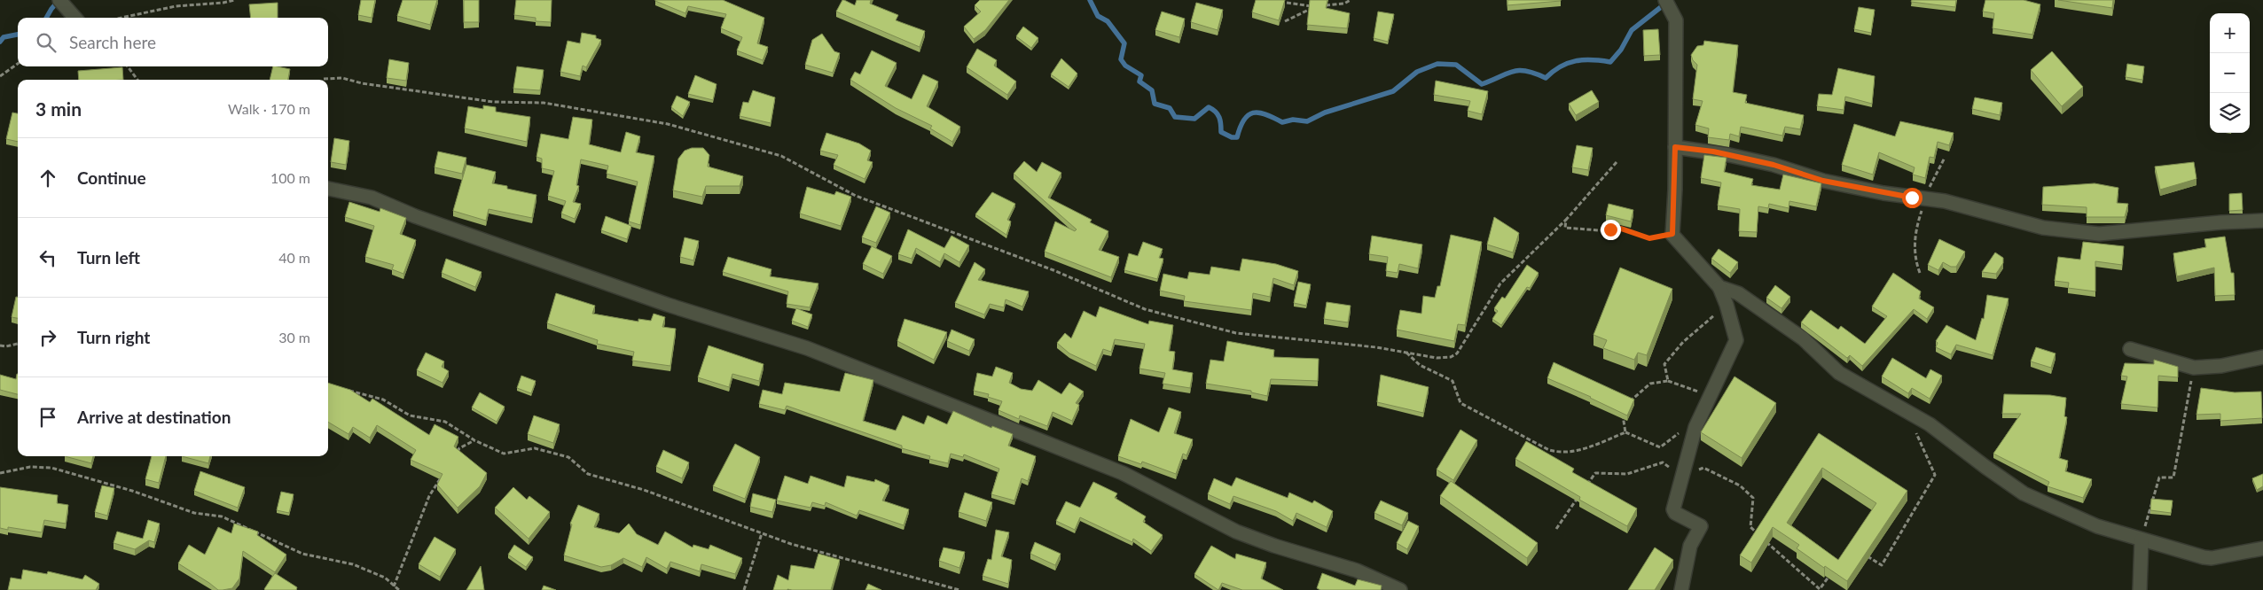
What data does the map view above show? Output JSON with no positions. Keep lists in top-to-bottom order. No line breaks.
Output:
{"page":{"map_buttons":["+","−"],"search":"Search here","heading":["3 min","Walk · 170 m"],"list":[["Continue","100 m"],["Turn left","40 m"],["Turn right","30 m"],"Arrive at destination"]}}
